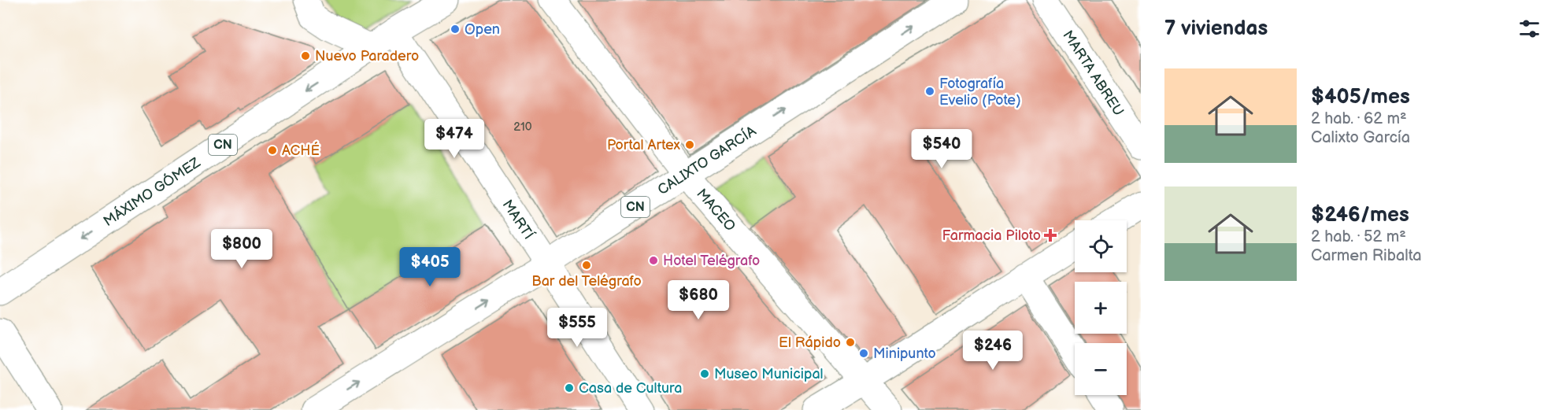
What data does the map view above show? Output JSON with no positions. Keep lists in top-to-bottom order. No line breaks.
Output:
{"streets":{"main road":["MARTA ABREU","CN","CALIXTO GARCÍA","MÁXIMO GÓMEZ","MACEO","MARTÍ"]},"crossings":[["CALIXTO GARCÍA","MACEO"],["CALIXTO GARCÍA","MARTÍ"],["MÁXIMO GÓMEZ","MARTÍ"]],"one_way":["CALIXTO GARCÍA","MÁXIMO GÓMEZ"],"places":{"other":["Open","Nuevo Paradero","Fotografía Evelio (Pote)","Portal Artex","ACHÉ","Hotel Telégrafo","Bar del Telégrafo","El Rápido","Minipunto","Museo Municipal","Casa de Cultura"],"health":["Farmacia Piloto"]},"house_numbers":["210"],"page":{"heading":"7 viviendas","list":[{"name":"$405/mes","note":"2 hab. · 62 m² · Calixto García"},{"name":"$246/mes","note":"2 hab. · 52 m² · Carmen Ribalta"}],"price":["$474","$540","$800","$405","$680","$555","$246"],"map_buttons":["+","−"]}}
